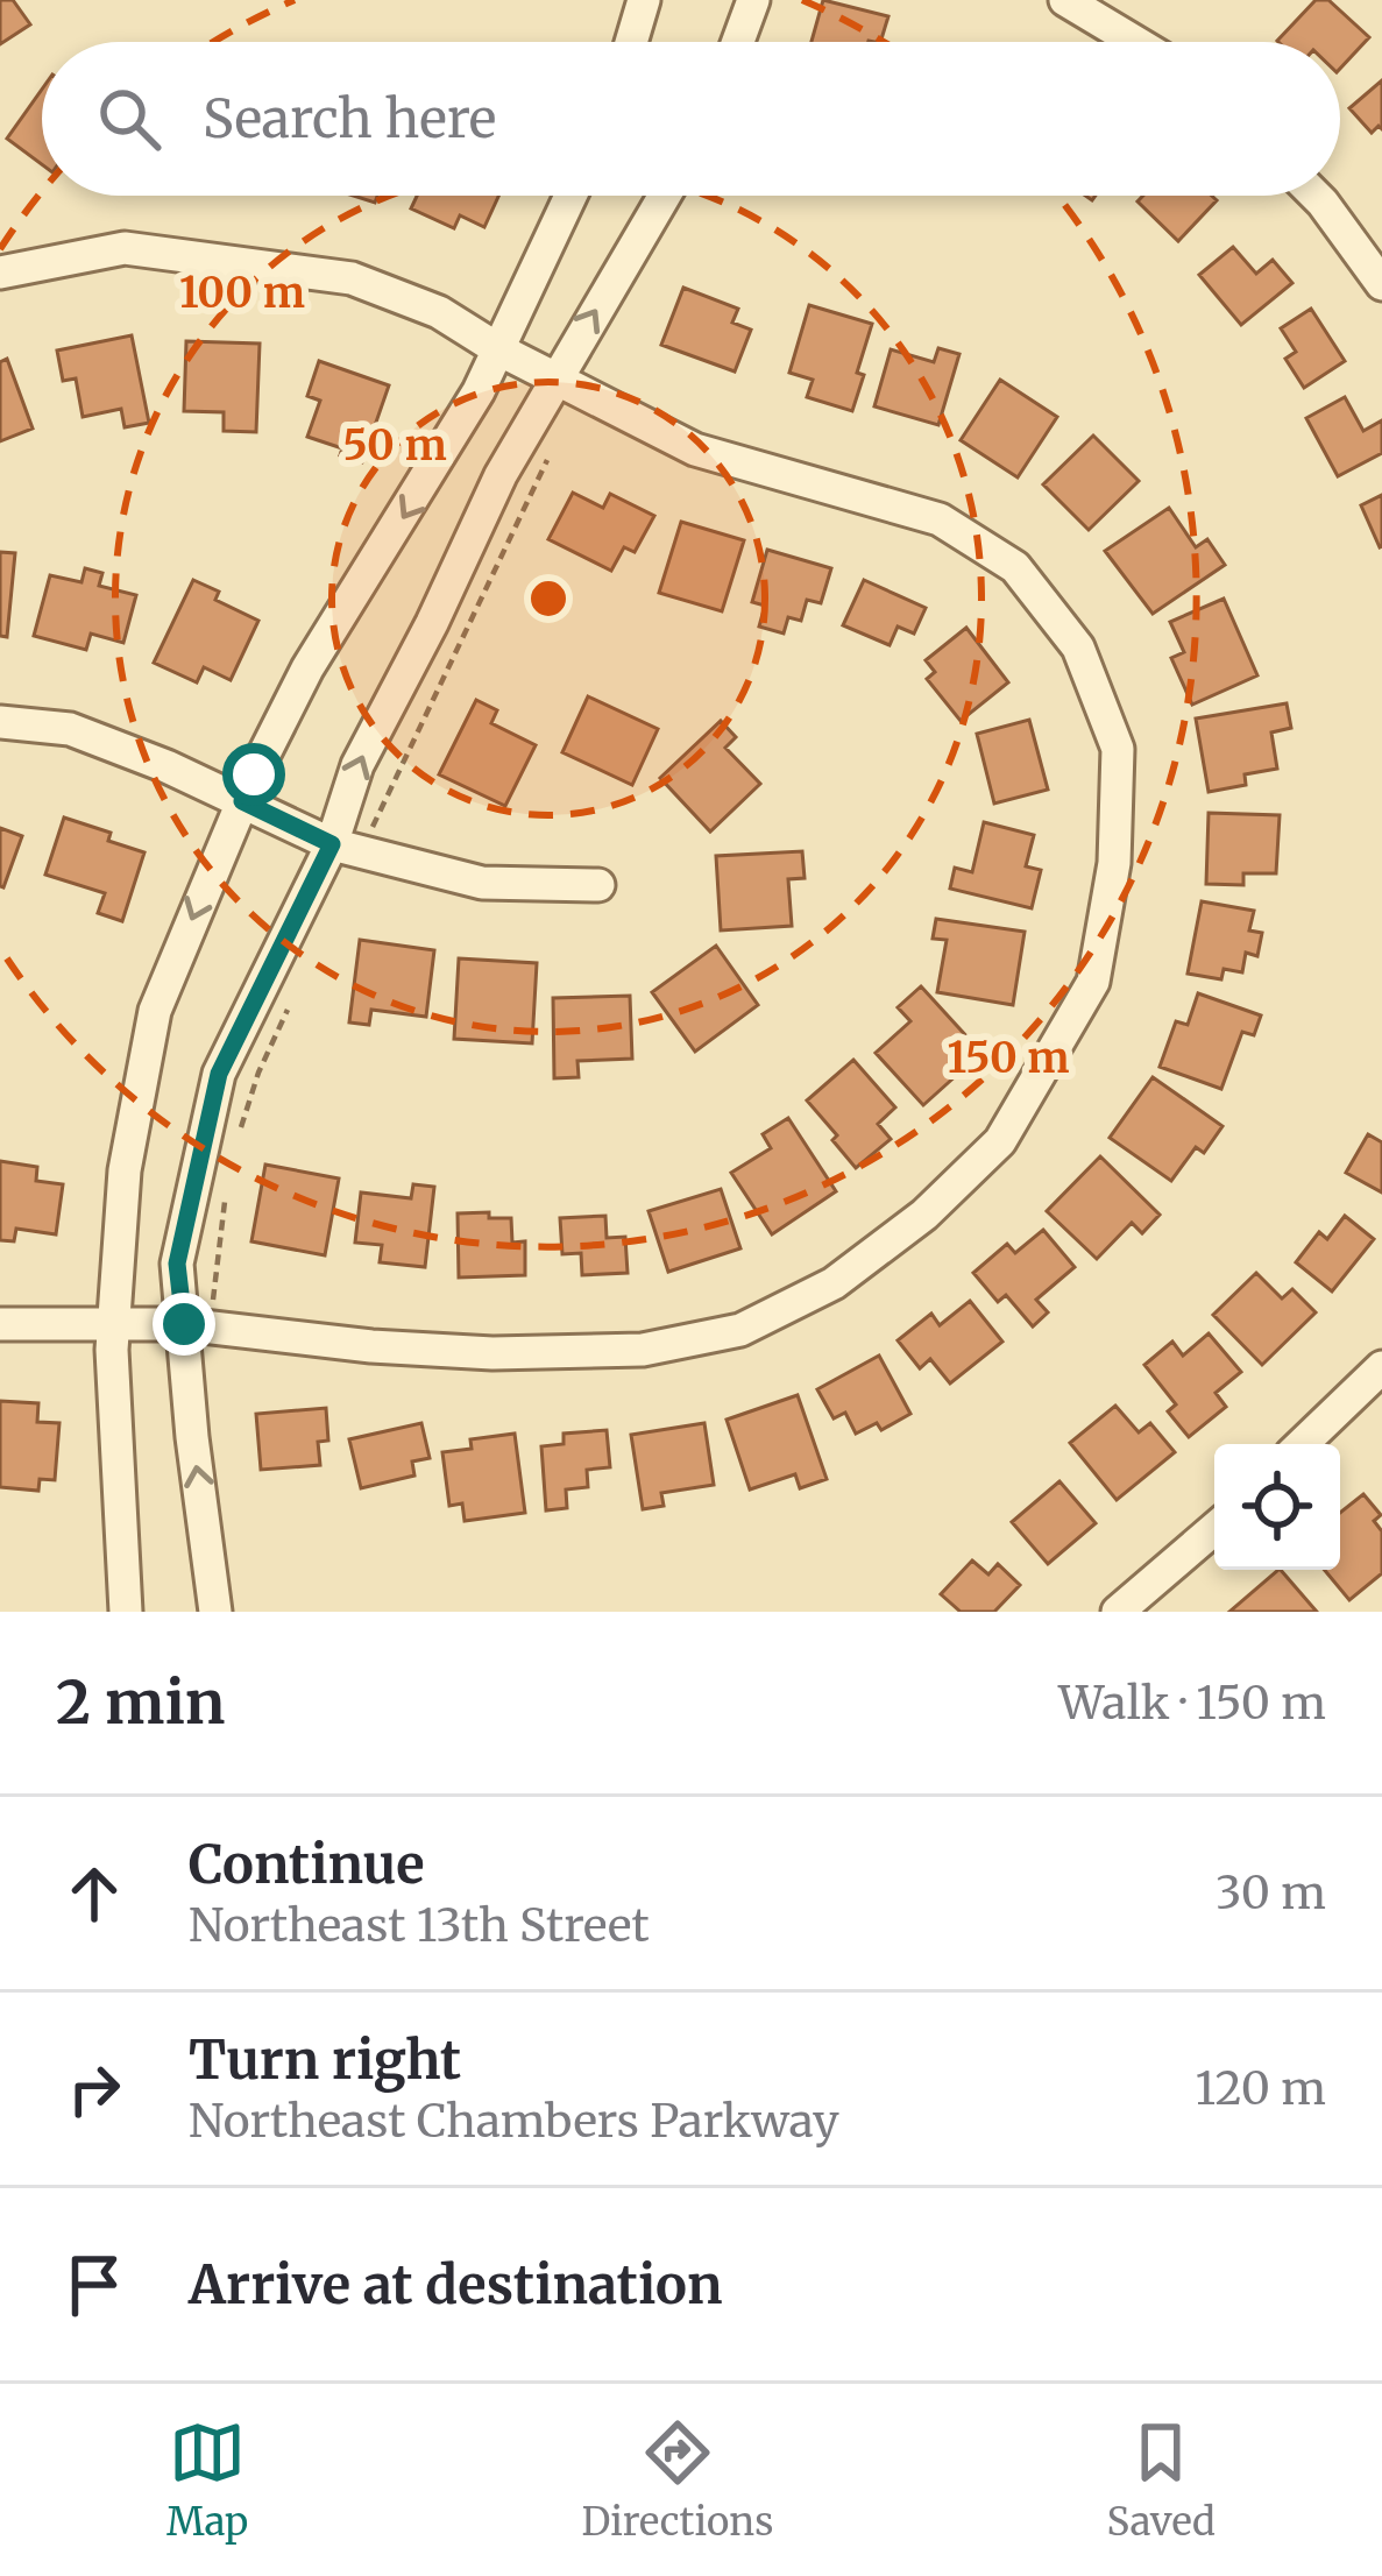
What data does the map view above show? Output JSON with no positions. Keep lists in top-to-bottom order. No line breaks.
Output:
{"page":{"search":"Search here","heading":["2 min","Walk · 150 m"],"list":[["Continue","Northeast 13th Street","30 m"],["Turn right","Northeast Chambers Parkway","120 m"],"Arrive at destination"],"nav":["Map","Directions","Saved"]},"rings":["100 m","50 m","150 m"]}
